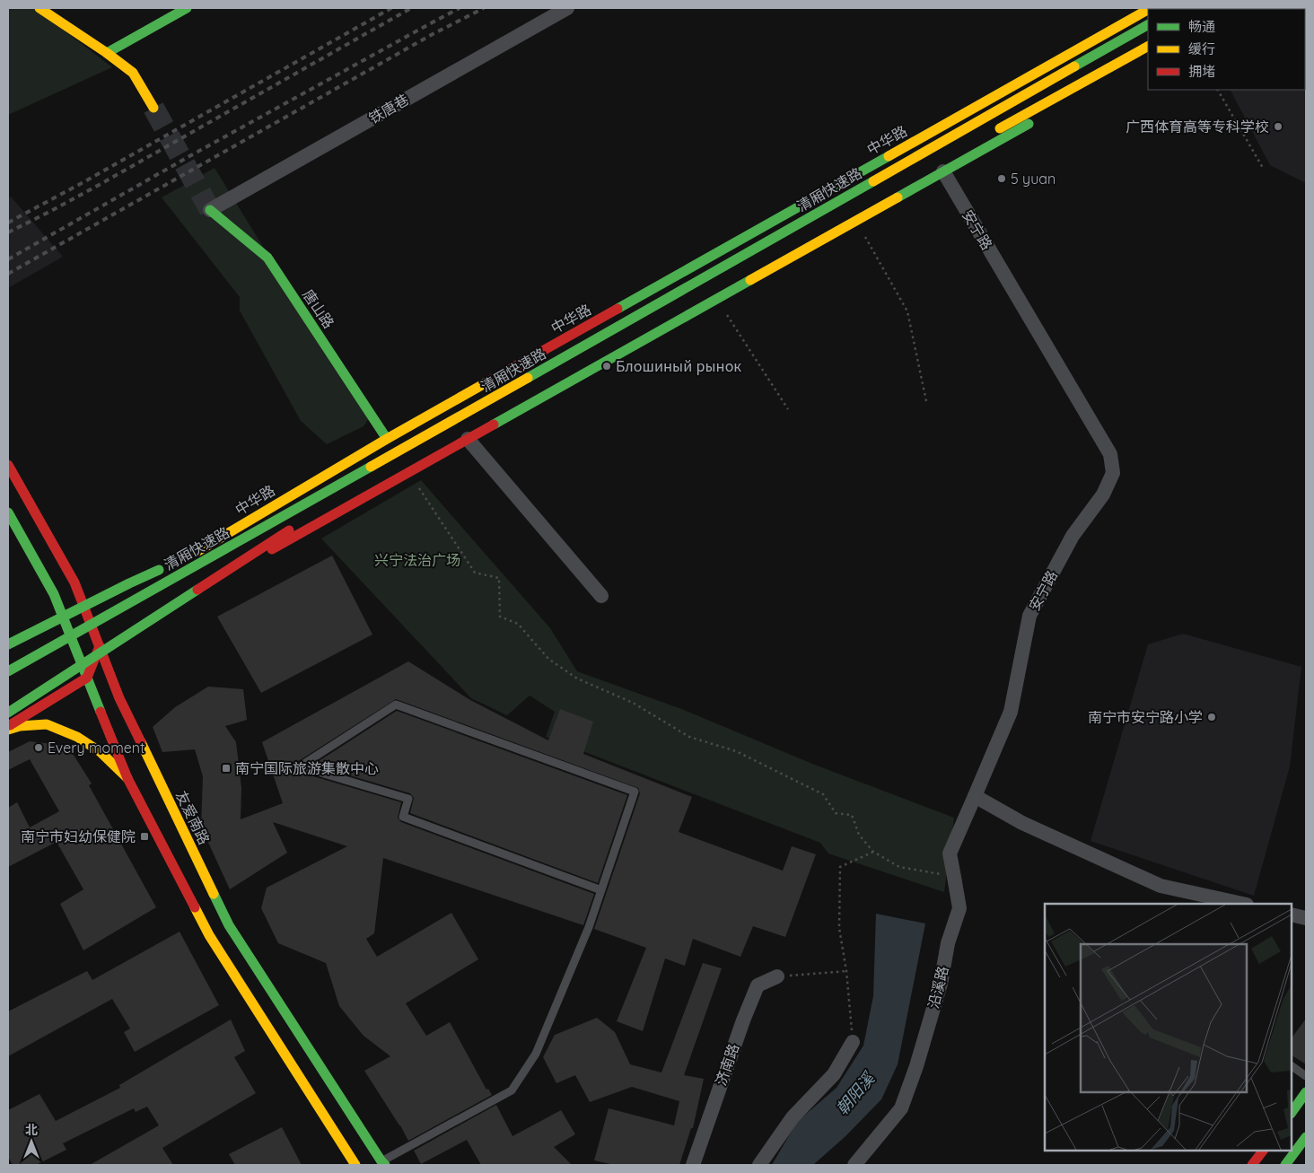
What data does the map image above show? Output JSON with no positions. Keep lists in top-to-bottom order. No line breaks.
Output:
{"streets":{"main road":["中华路","清厢快速路","唐山路","友爱南路"],"street":["铁唐巷","安宁路","沿溪路","济南路"]},"crossings":[["铁唐巷","唐山路"],["中华路","清厢快速路"],["中华路","唐山路"],["安宁路","沿溪路"]],"water":["朝阳溪"],"parks":["兴宁法治广场"],"places":{"other":["广西体育高等专科学校","5 yuan","Блошиный рынок","南宁市安宁路小学","Every moment"],"transit":["南宁国际旅游集散中心","南宁市妇幼保健院"]},"legend":["畅通","缓行","拥堵"],"north":"top"}
